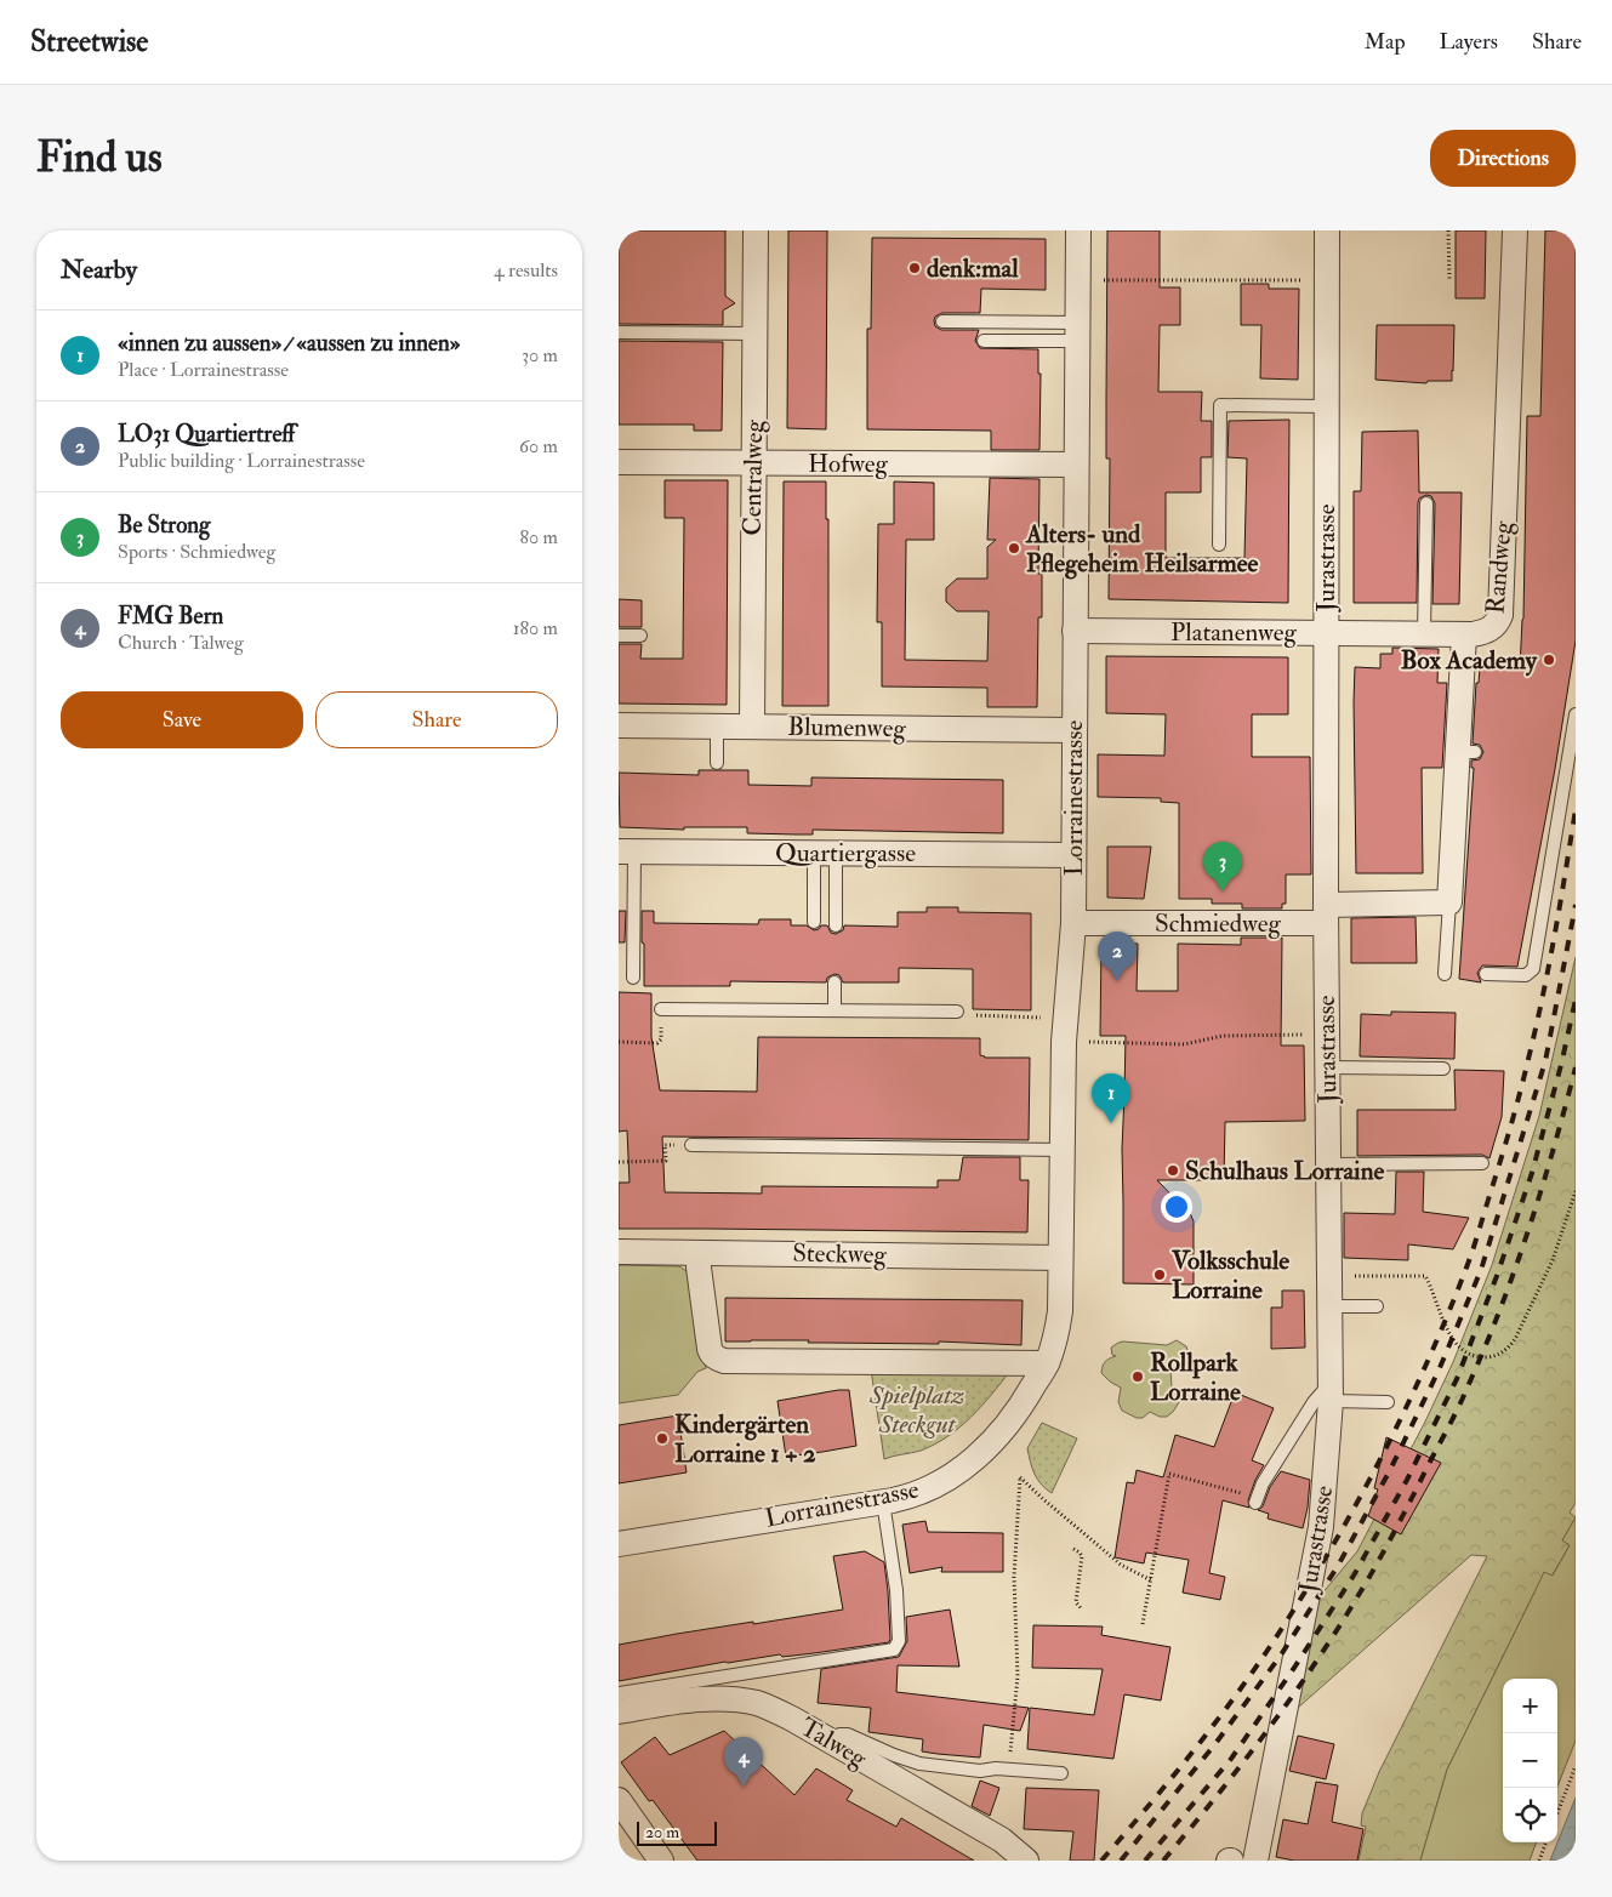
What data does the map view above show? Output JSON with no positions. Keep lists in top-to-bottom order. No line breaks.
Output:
{"streets":{"street":["Hofweg","Centralweg","Jurastrasse","Randweg","Platanenweg","Blumenweg","Lorrainestrasse","Quartiergasse","Schmiedweg","Steckweg","Talweg"]},"crossings":[["Hofweg","Centralweg"],["Hofweg","Lorrainestrasse"],["Centralweg","Blumenweg"],["Jurastrasse","Platanenweg"],["Jurastrasse","Schmiedweg"],["Randweg","Platanenweg"],["Platanenweg","Lorrainestrasse"],["Blumenweg","Lorrainestrasse"],["Lorrainestrasse","Quartiergasse"],["Lorrainestrasse","Schmiedweg"],["Lorrainestrasse","Steckweg"]],"parks":["Spielplatz Steckgut"],"places":["denk:mal","Alters- und Pflegeheim Heilsarmee","Box Academy","Schulhaus Lorraine","Volksschule Lorraine","Rollpark Lorraine","Kindergärten Lorraine 1 + 2"],"scale_bar":"20 m","page":{"header":"Streetwise","nav":["Map","Layers","Share"],"buttons":["Directions",["Save","Share"]],"title":"Find us","heading":["Nearby","4 results"],"list":[{"mark":"1","name":"«innen zu aussen» ⁄ «aussen zu innen»","note":"Place · Lorrainestrasse","value":"30 m"},{"mark":"2","name":"LO31 Quartiertreff","note":"Public building · Lorrainestrasse","value":"60 m"},{"mark":"3","name":"Be Strong","note":"Sports · Schmiedweg","value":"80 m"},{"mark":"4","name":"FMG Bern","note":"Church · Talweg","value":"180 m"}],"pins":["3","2","1","4"],"map_buttons":["+","−"],"scale":"20 m"}}
